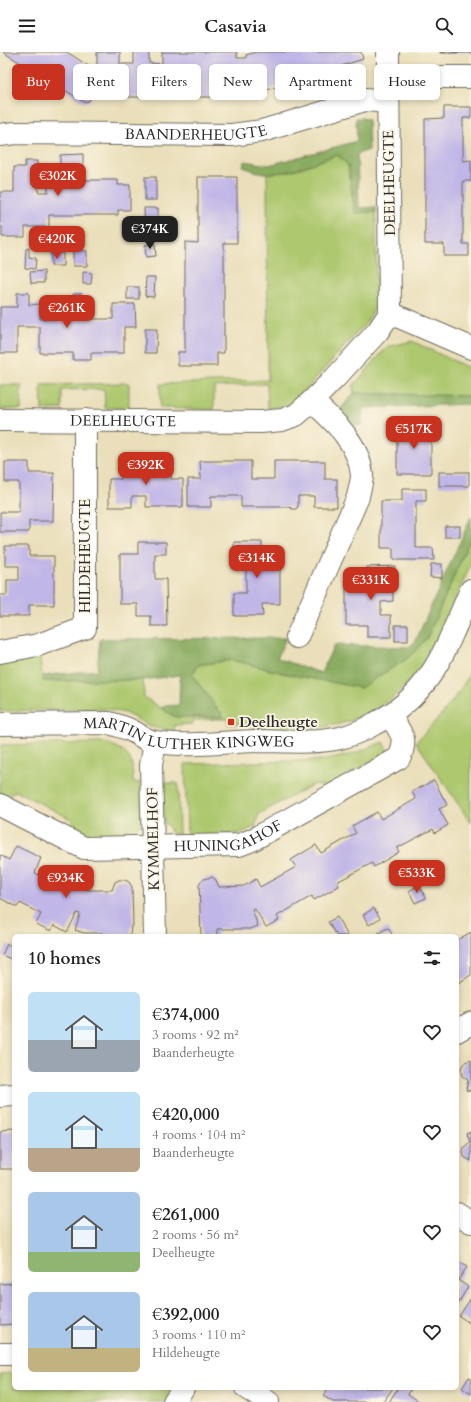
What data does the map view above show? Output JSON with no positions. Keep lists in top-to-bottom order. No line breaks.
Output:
{"streets":{"street":["BAANDERHEUGTE","DEELHEUGTE","HILDEHEUGTE","MARTIN LUTHER KINGWEG","HUNINGAHOF","KYMMELHOF"]},"crossings":[["BAANDERHEUGTE","DEELHEUGTE"],["DEELHEUGTE","HILDEHEUGTE"],["MARTIN LUTHER KINGWEG","HUNINGAHOF"],["MARTIN LUTHER KINGWEG","KYMMELHOF"],["HUNINGAHOF","KYMMELHOF"]],"places":{"transit":["Deelheugte"]},"page":{"header":"Casavia","chip":["Buy","Rent","Filters","New","Apartment","House"],"price":["€302K","€374K","€420K","€261K","€517K","€392K","€314K","€331K","€533K","€934K"],"heading":"10 homes","list":[{"name":"€374,000","note":"3 rooms · 92 m² · Baanderheugte"},{"name":"€420,000","note":"4 rooms · 104 m² · Baanderheugte"},{"name":"€261,000","note":"2 rooms · 56 m² · Deelheugte"},{"name":"€392,000","note":"3 rooms · 110 m² · Hildeheugte"}]}}
